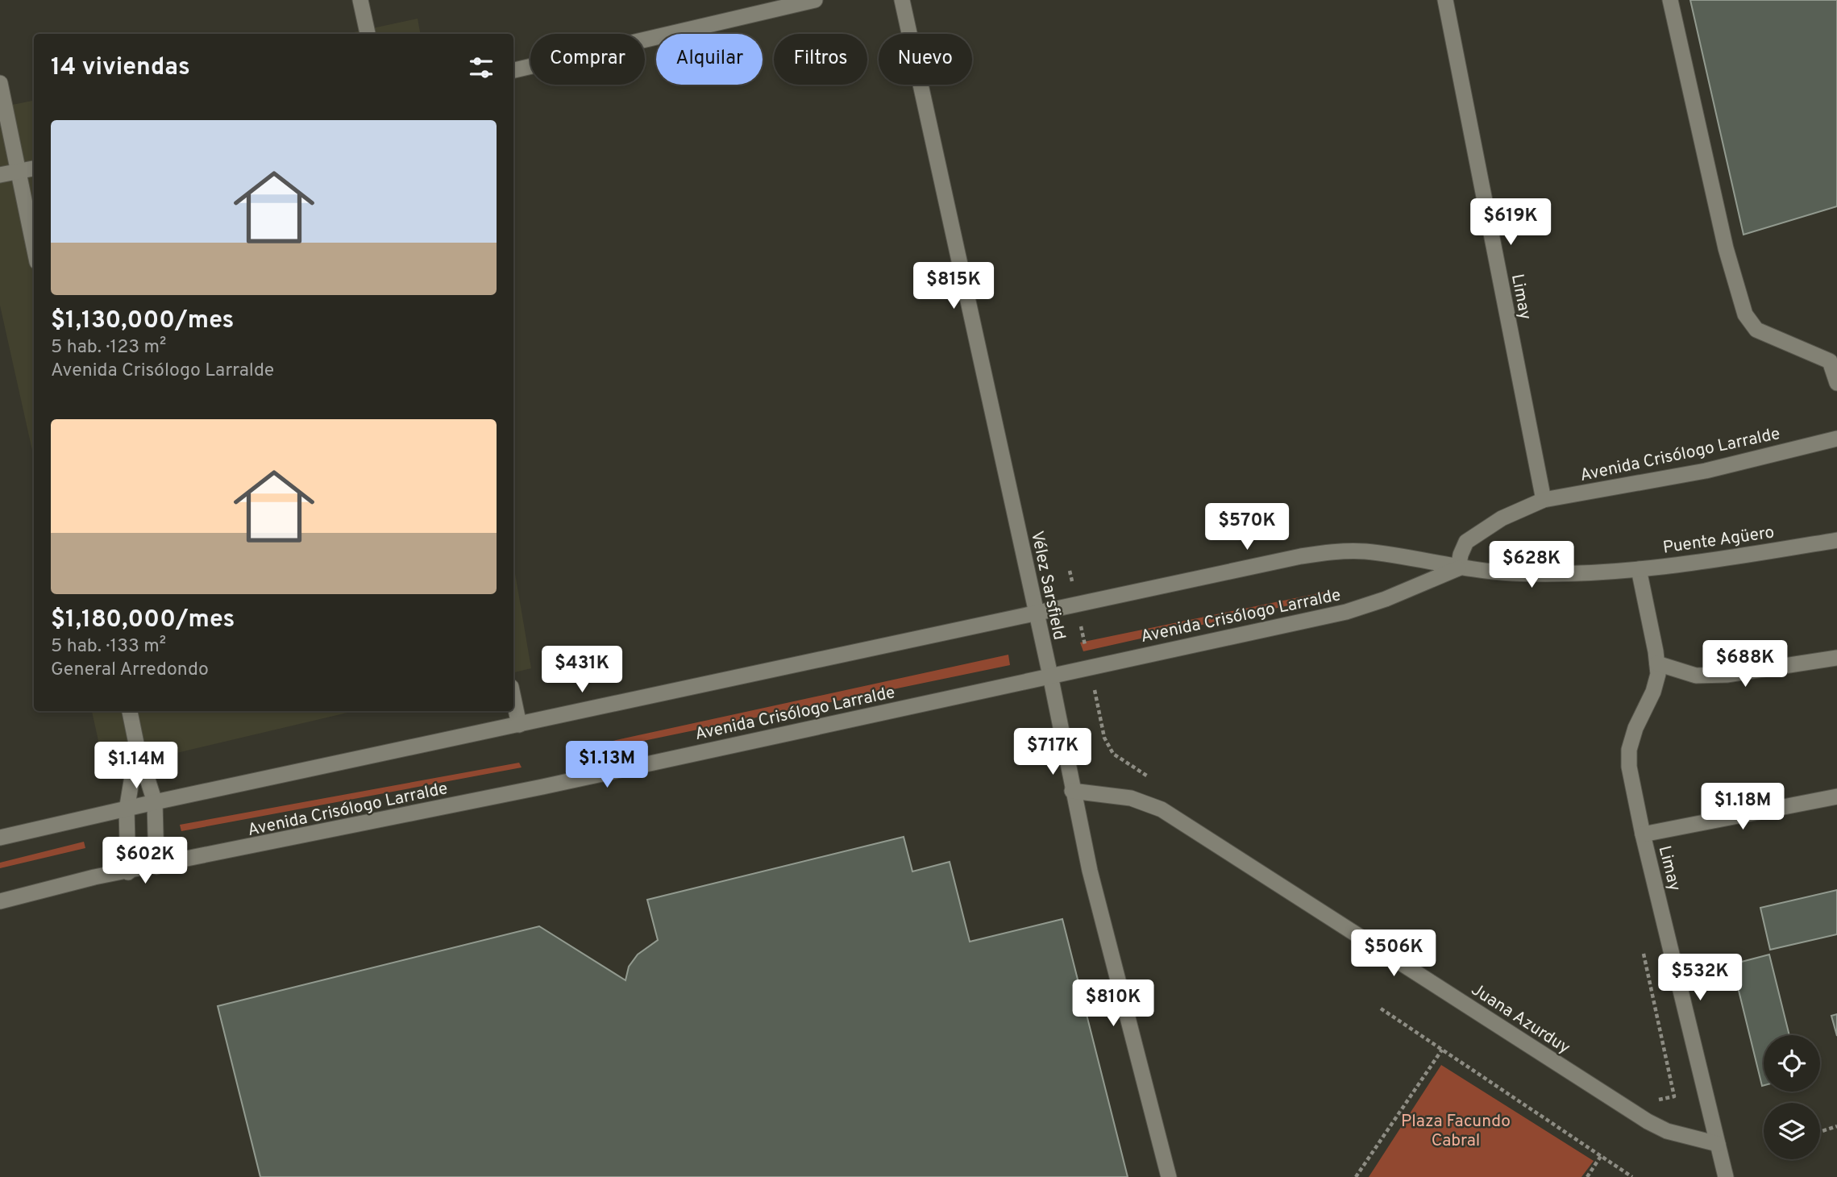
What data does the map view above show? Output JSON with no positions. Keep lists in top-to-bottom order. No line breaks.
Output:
{"streets":{"street":["Limay","Avenida Crisólogo Larralde","Puente Agüero","Vélez Sarsfield","Juana Azurduy"]},"crossings":[["Limay","Avenida Crisólogo Larralde"],["Limay","Puente Agüero"],["Limay","Juana Azurduy"],["Avenida Crisólogo Larralde","Puente Agüero"],["Avenida Crisólogo Larralde","Vélez Sarsfield"],["Vélez Sarsfield","Juana Azurduy"]],"parks":["Plaza Facundo Cabral"],"page":{"chip":["Comprar","Alquilar","Filtros","Nuevo"],"heading":"14 viviendas","list":[{"name":"$1,130,000/mes","note":"5 hab. · 123 m² · Avenida Crisólogo Larralde"},{"name":"$1,180,000/mes","note":"5 hab. · 133 m² · General Arredondo"}],"price":["$619K","$815K","$570K","$628K","$688K","$431K","$717K","$1.13M","$1.14M","$1.18M","$602K","$506K","$532K","$810K"]}}
